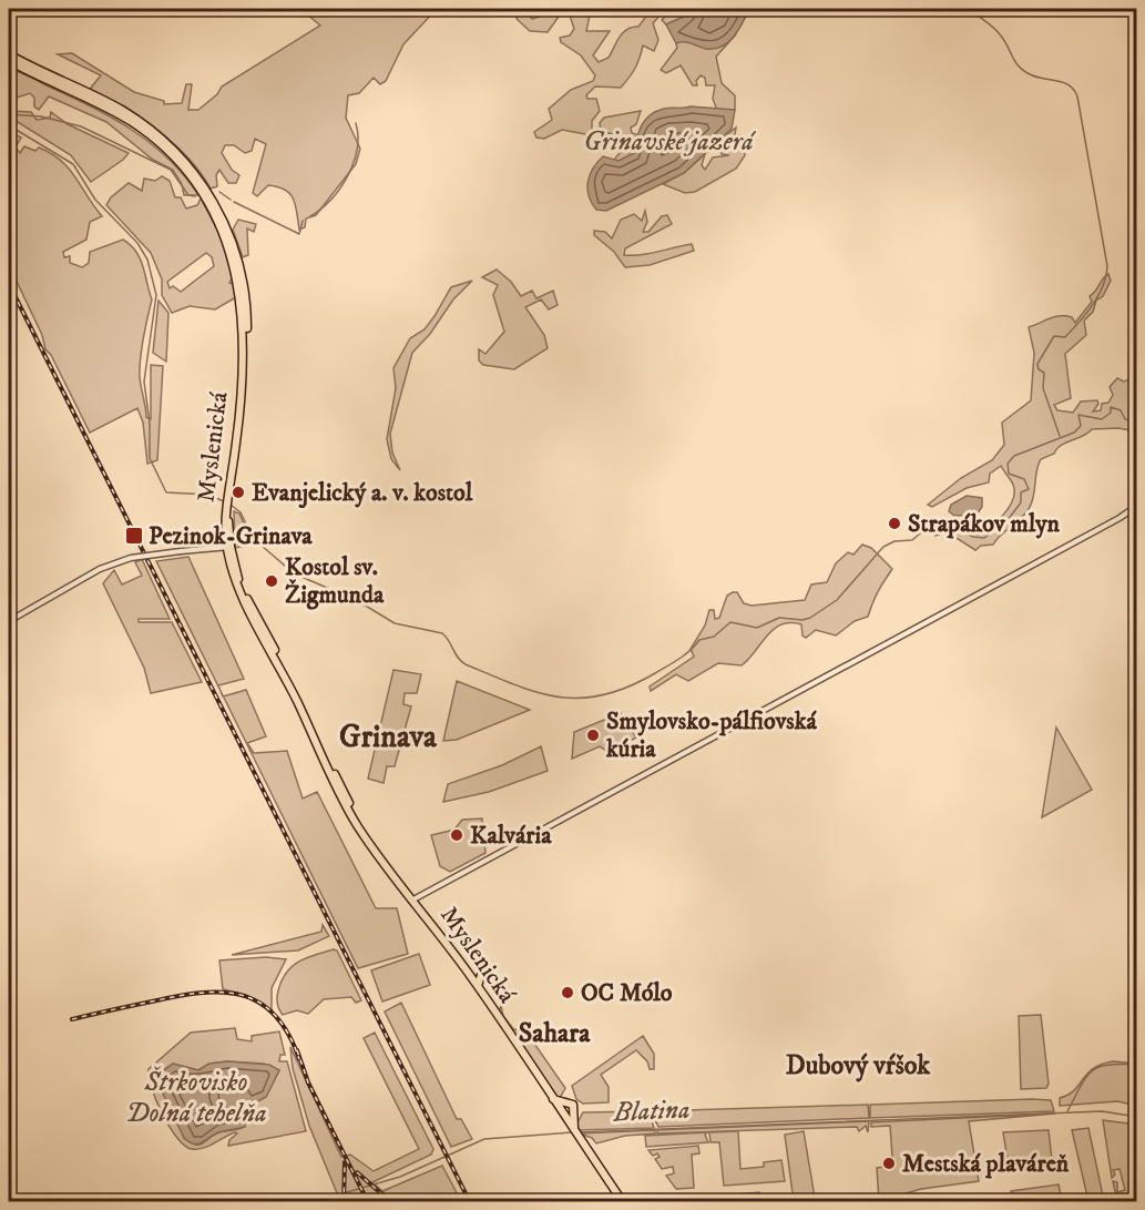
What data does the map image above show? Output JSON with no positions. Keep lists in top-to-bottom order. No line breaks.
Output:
{"streets":{"main road":["Myslenická"]},"districts":["Grinava","Sahara","Dubový vŕšok"],"water":["Grinavské jazerá","Štrkovisko Dolná tehelňa","Blatina"],"places":{"other":["Evanjelický a. v. kostol","Strapákov mlyn","Kostol sv. Žigmunda","Smylovsko-pálfiovská kúria","Kalvária","OC Mólo","Mestská plaváreň"],"transit":["Pezinok-Grinava"]}}
